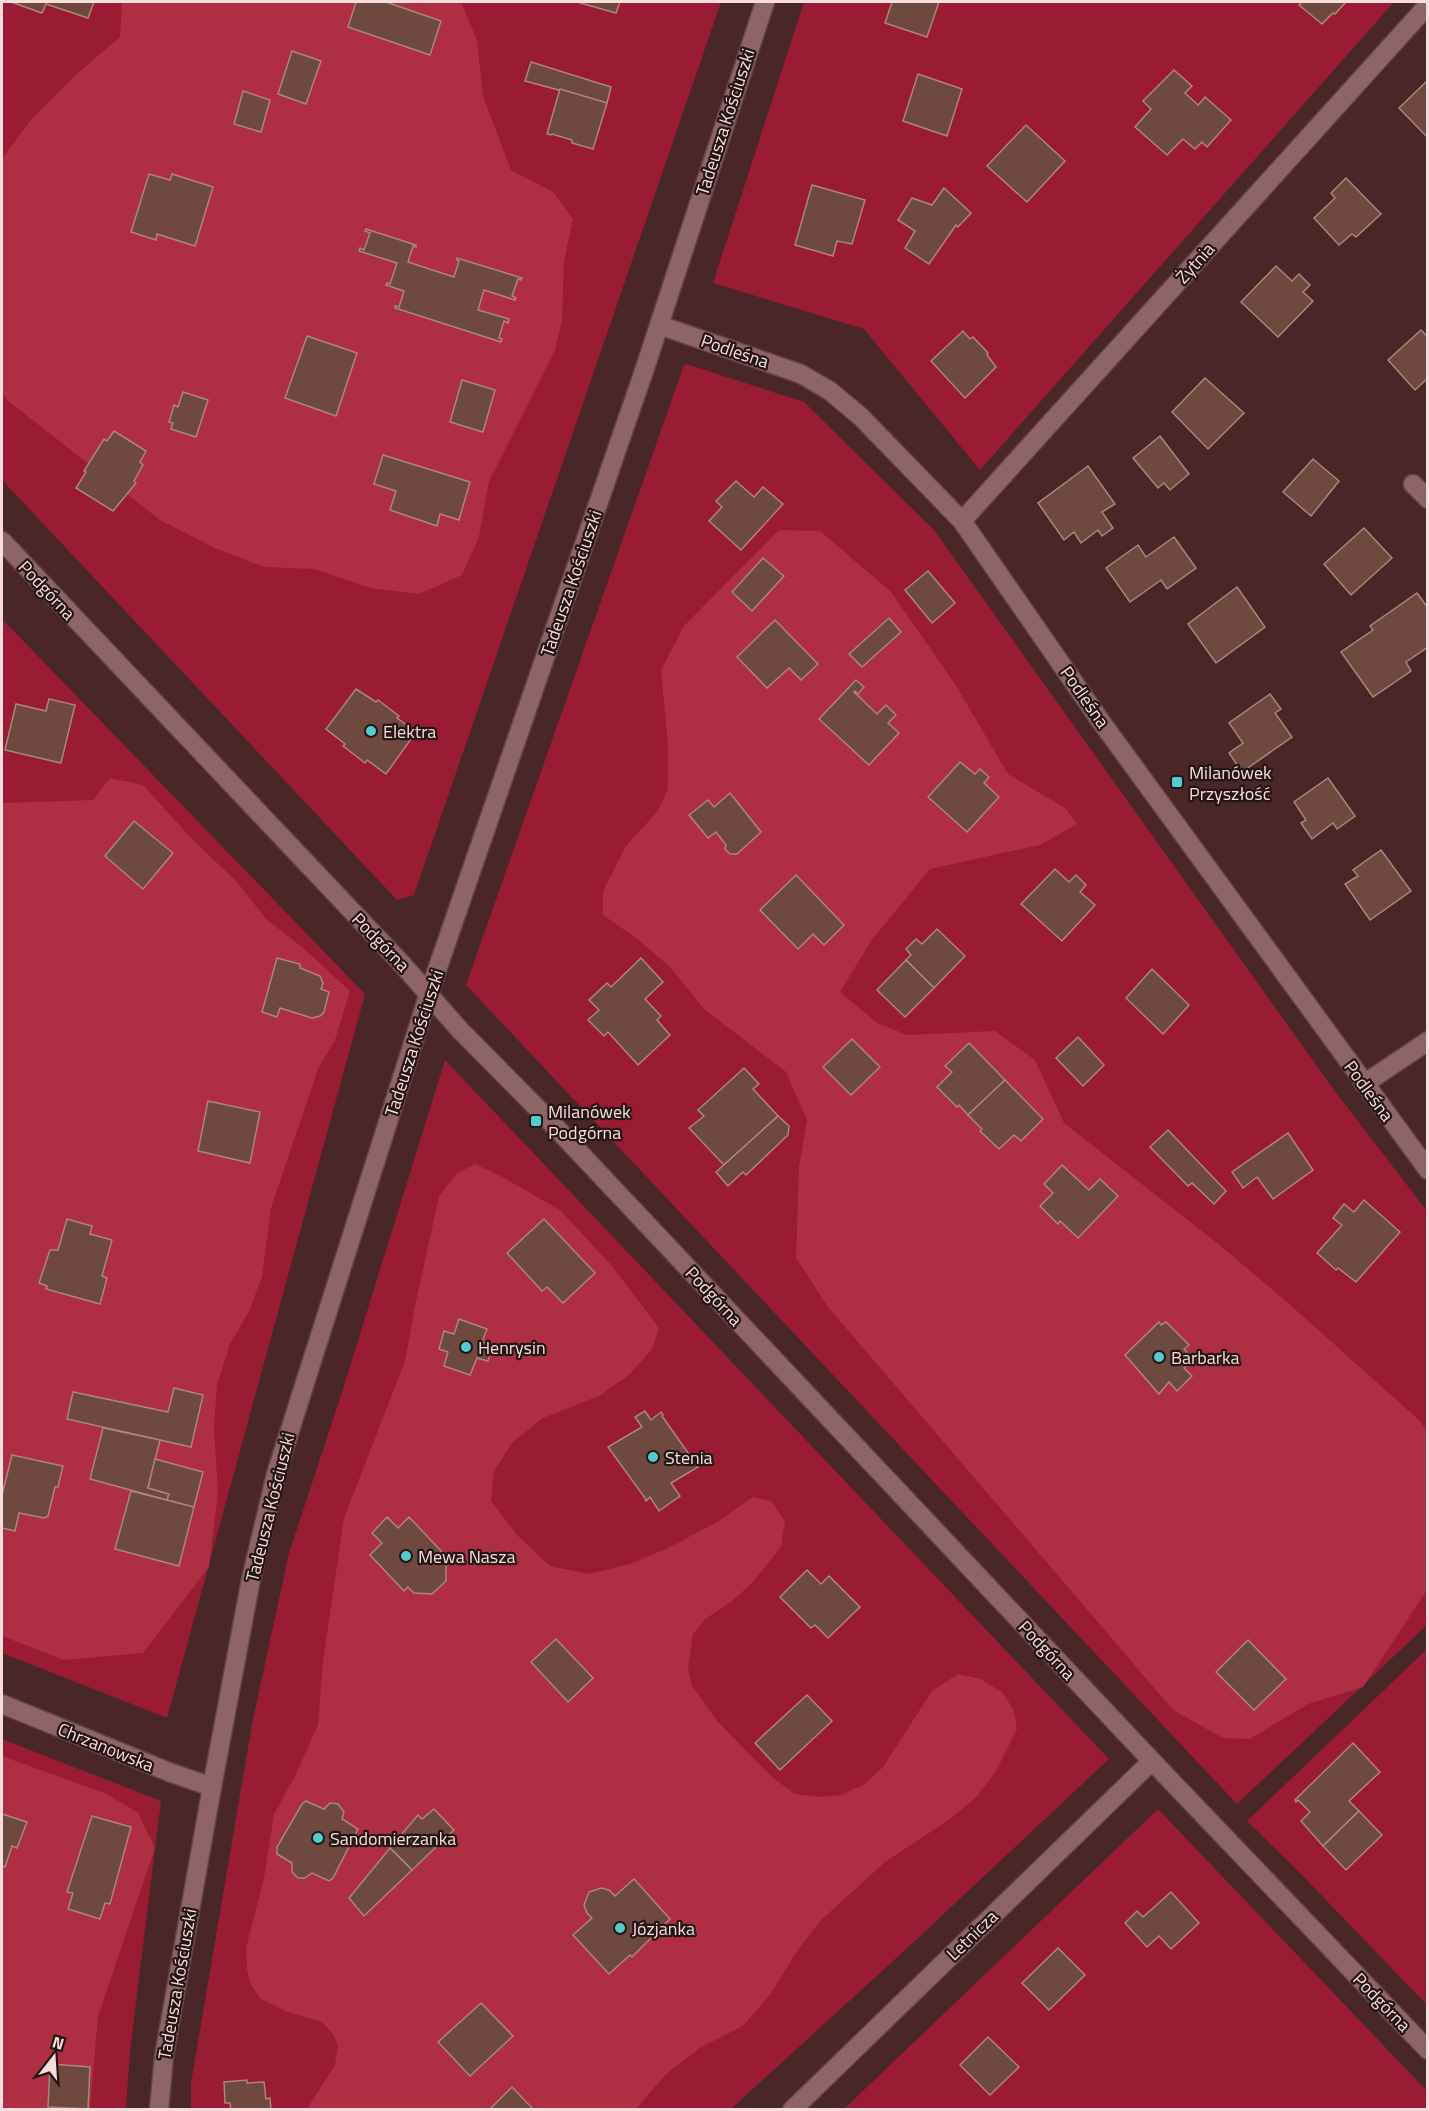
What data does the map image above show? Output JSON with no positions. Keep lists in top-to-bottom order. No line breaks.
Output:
{"streets":{"street":["Tadeusza Kościuszki","Żytnia","Podleśna","Podgórna","Chrzanowska","Letnicza"]},"crossings":[["Tadeusza Kościuszki","Podleśna"],["Tadeusza Kościuszki","Podgórna"],["Tadeusza Kościuszki","Chrzanowska"],["Żytnia","Podleśna"],["Podgórna","Letnicza"]],"places":{"other":["Elektra","Henrysin","Barbarka","Stenia","Mewa Nasza","Sandomierzanka","Józjanka"],"transit":["Milanówek Przyszłość","Milanówek Podgórna"]},"north":"top"}
